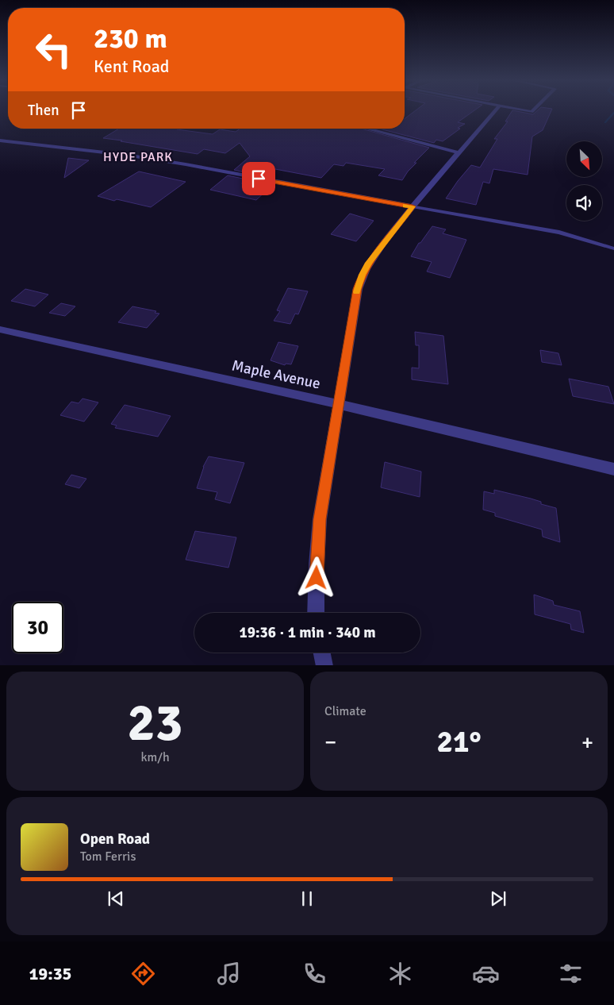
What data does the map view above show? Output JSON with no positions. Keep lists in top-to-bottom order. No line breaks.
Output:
{"streets":{"street":["Maple Avenue"]},"districts":["HYDE PARK"],"north":"bottom right","page":{"turn":["230 m","Kent Road"],"then":"Then","limit":"30","trip":"19:36 · 1 min · 340 m","tile":[["23","km/h"],"Climate"],"heat":["−","21°","+"],"song":["Open Road","Tom Ferris"],"tabs":"19:35"}}
